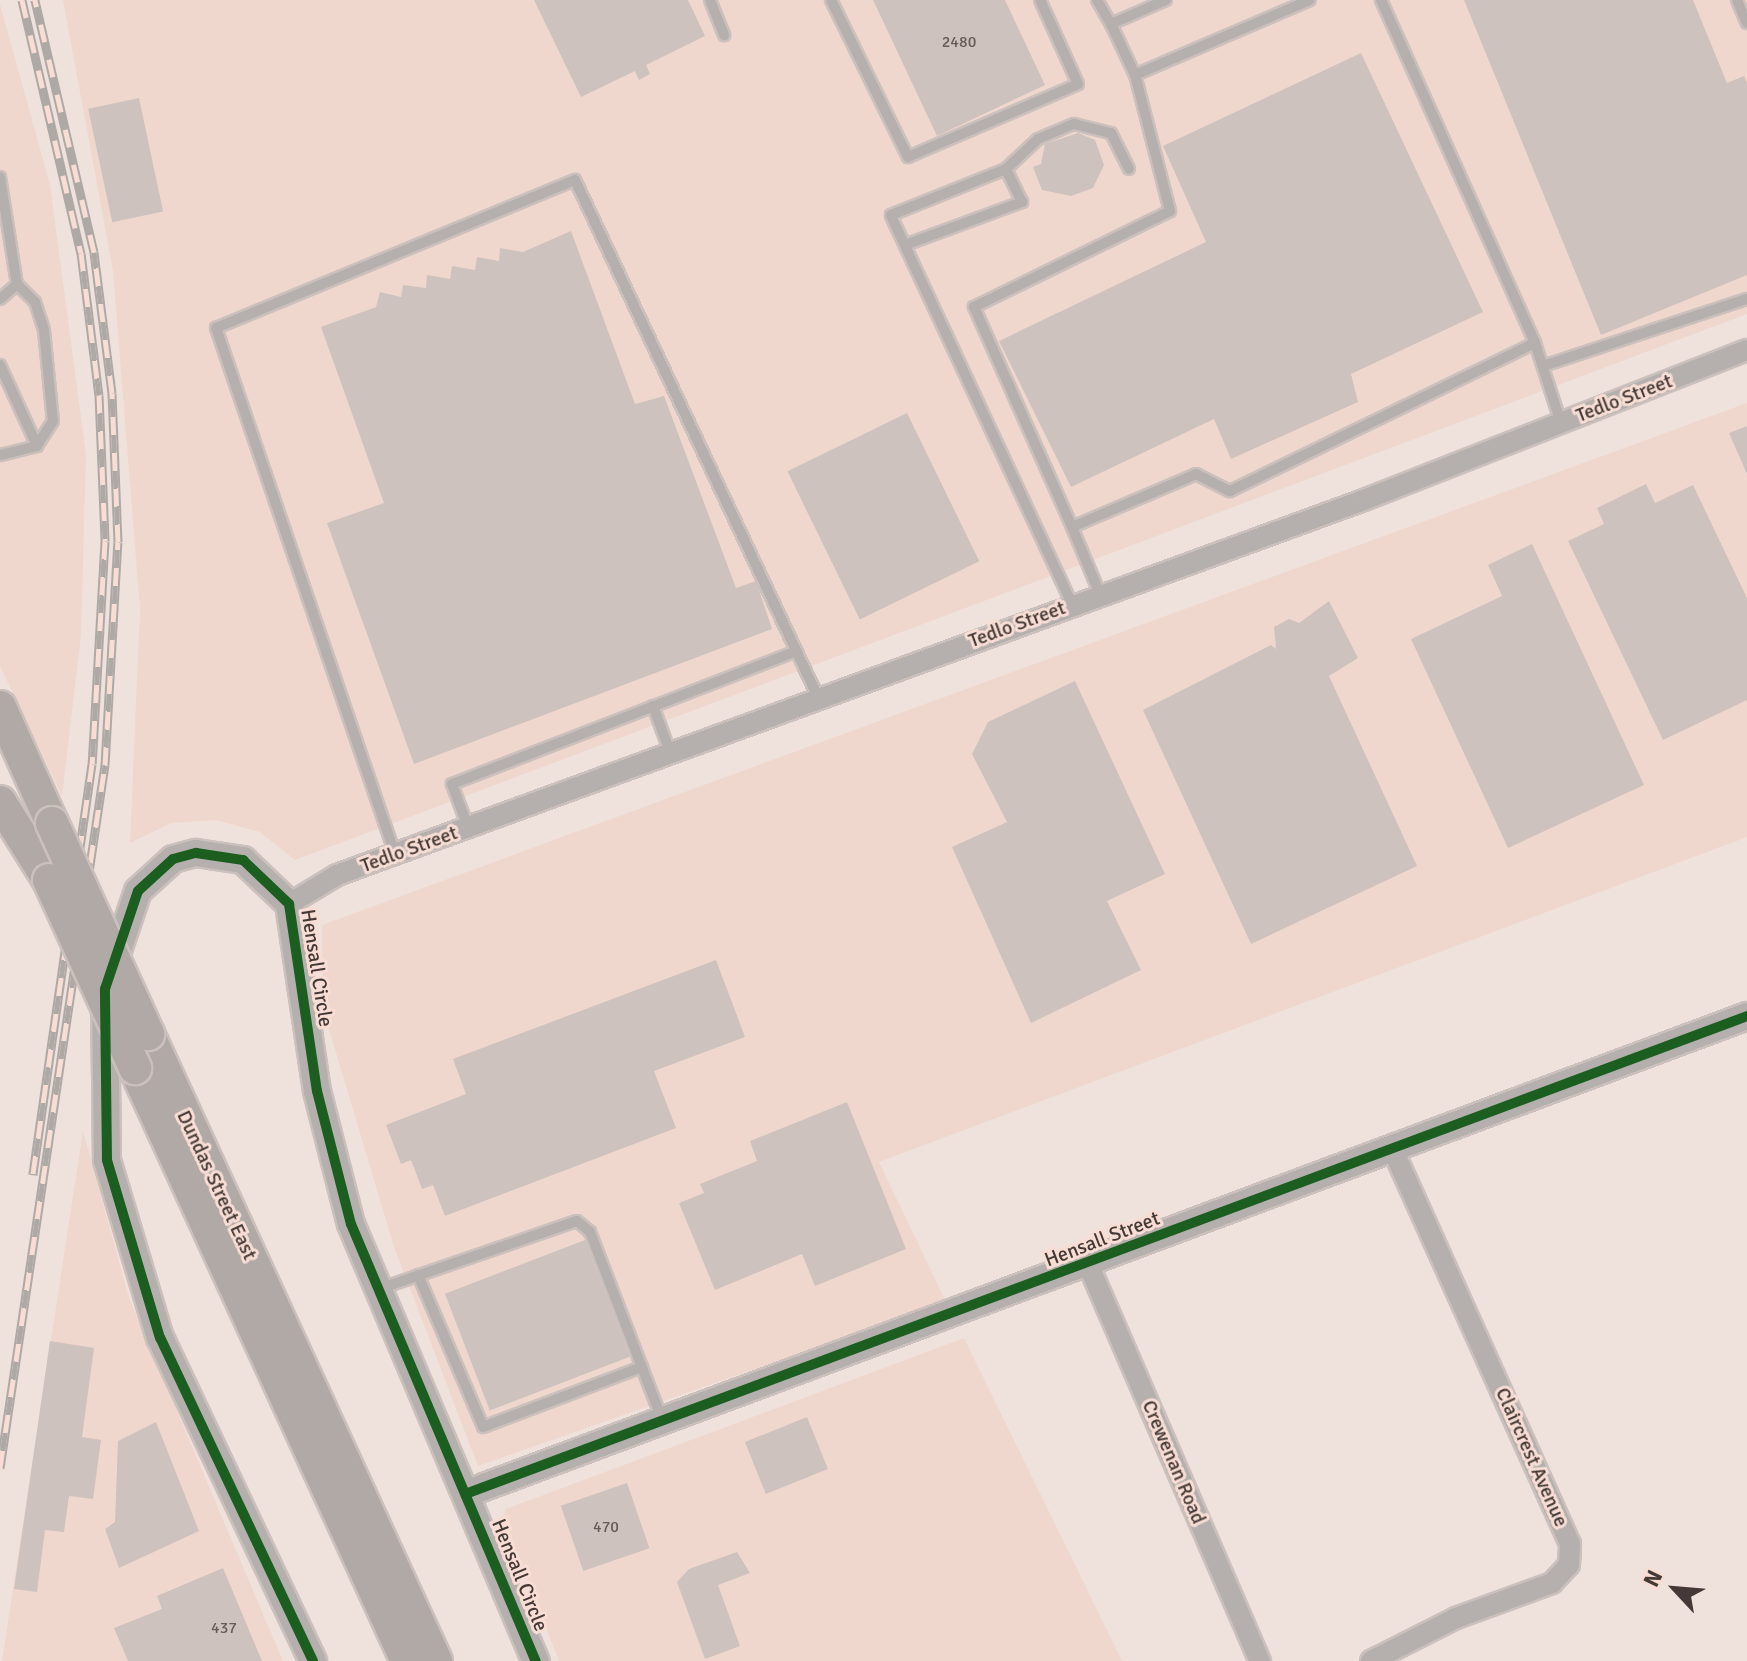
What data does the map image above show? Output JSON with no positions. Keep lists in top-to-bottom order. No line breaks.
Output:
{"streets":{"main road":["Dundas Street East"],"street":["Tedlo Street","Hensall Circle","Hensall Street","Claircrest Avenue","Crewenan Road"]},"crossings":[["Tedlo Street","Hensall Circle"],["Hensall Circle","Hensall Street"],["Hensall Street","Claircrest Avenue"],["Hensall Street","Crewenan Road"]],"house_numbers":["2480","470","437"],"north":"top left"}
